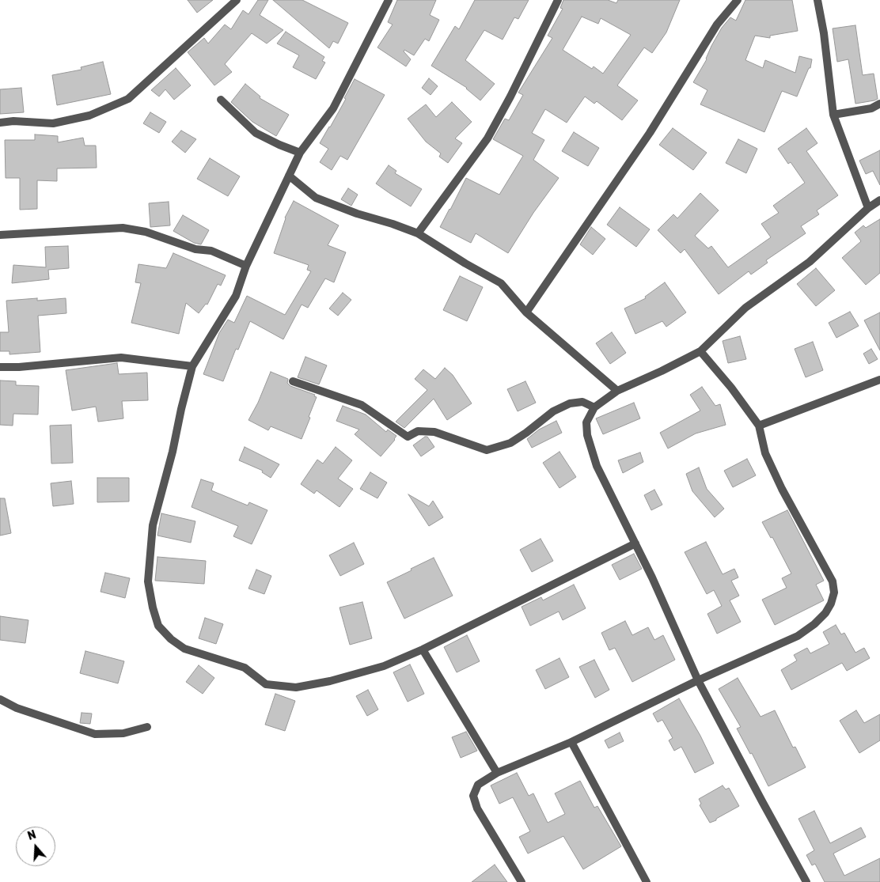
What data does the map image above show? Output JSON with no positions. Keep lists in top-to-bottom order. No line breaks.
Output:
{"north":"top"}
